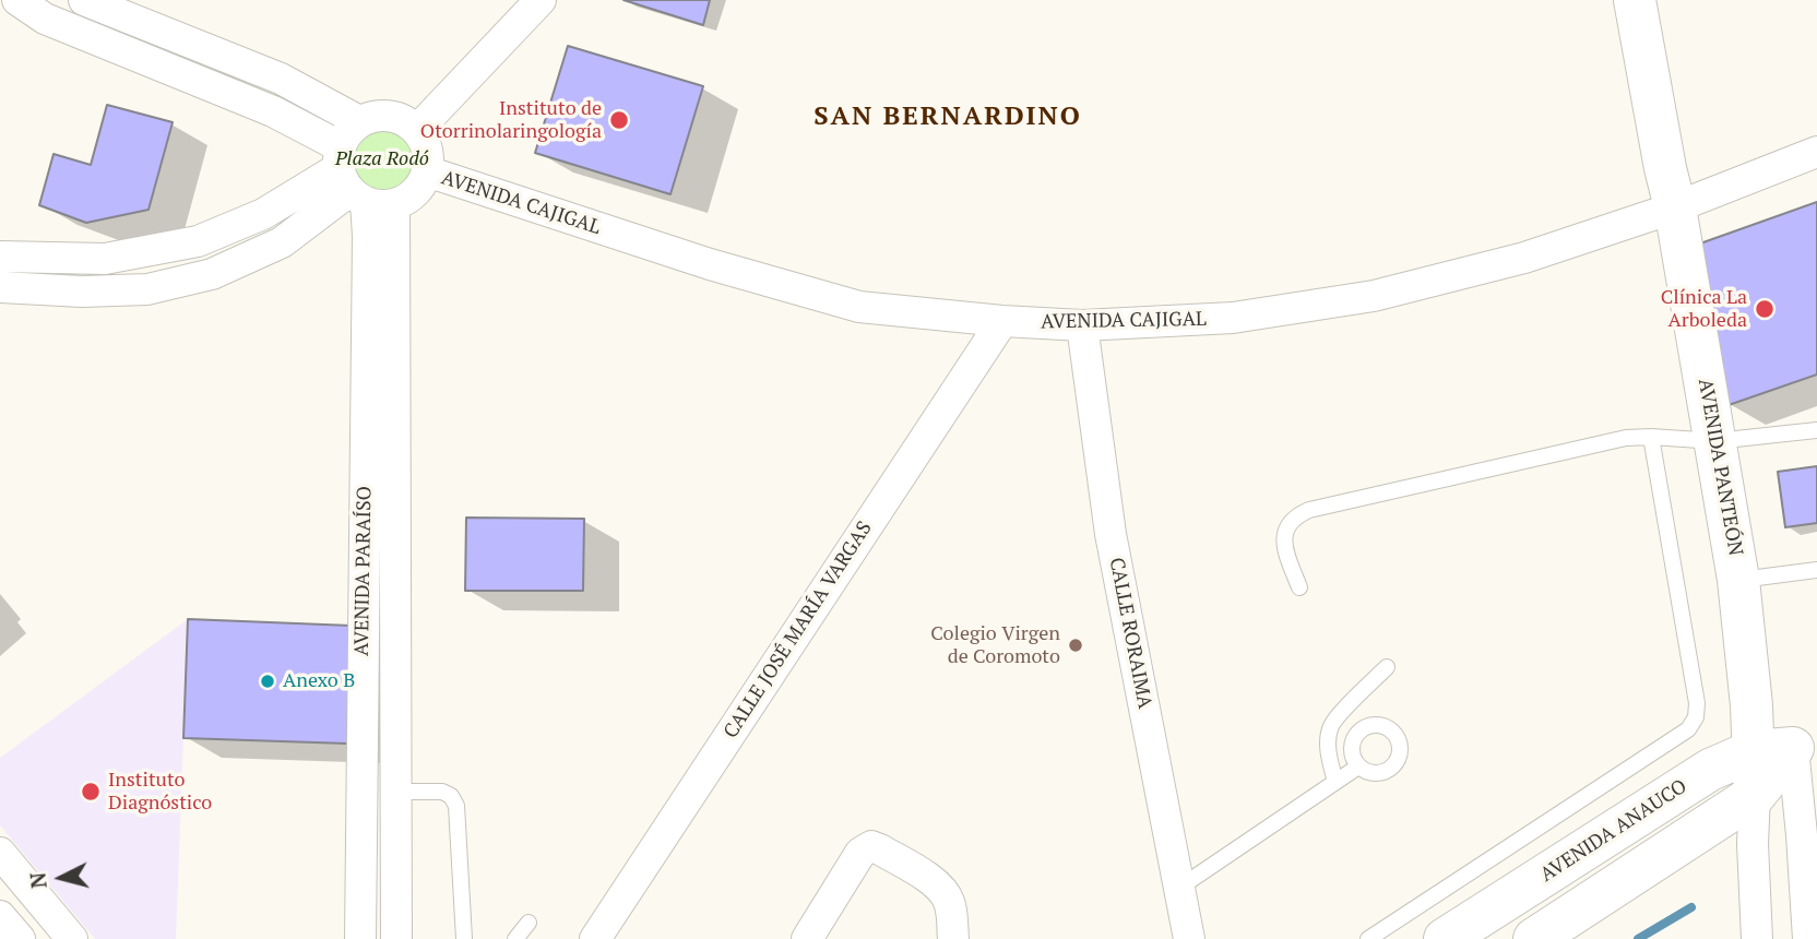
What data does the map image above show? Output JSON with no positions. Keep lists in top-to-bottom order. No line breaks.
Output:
{"streets":{"main road":["AVENIDA PANTEÓN","AVENIDA ANAUCO"],"street":["AVENIDA CAJIGAL","AVENIDA PARAÍSO","CALLE JOSÉ MARÍA VARGAS","CALLE RORAIMA"]},"crossings":[["AVENIDA CAJIGAL","AVENIDA PANTEÓN"],["AVENIDA CAJIGAL","AVENIDA PARAÍSO"],["AVENIDA CAJIGAL","CALLE JOSÉ MARÍA VARGAS"],["AVENIDA CAJIGAL","CALLE RORAIMA"],["AVENIDA PANTEÓN","AVENIDA ANAUCO"]],"districts":["SAN BERNARDINO"],"parks":["Plaza Rodó"],"places":["Instituto de Otorrinolaringología","Clínica La Arboleda","Colegio Virgen de Coromoto","Anexo B","Instituto Diagnóstico"],"north":"left"}
